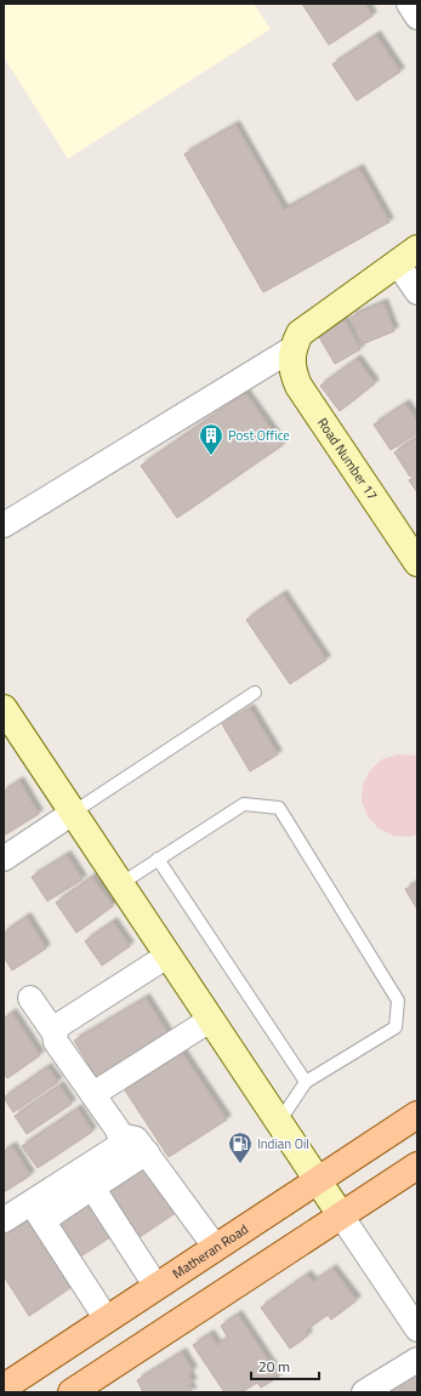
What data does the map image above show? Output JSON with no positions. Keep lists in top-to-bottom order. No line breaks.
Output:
{"streets":{"main road":["Matheran Road"],"street":["Road Number 17"]},"places":{"building":["Post Office"],"fuel station":["Indian Oil"]},"scale_bar":"20 m"}
